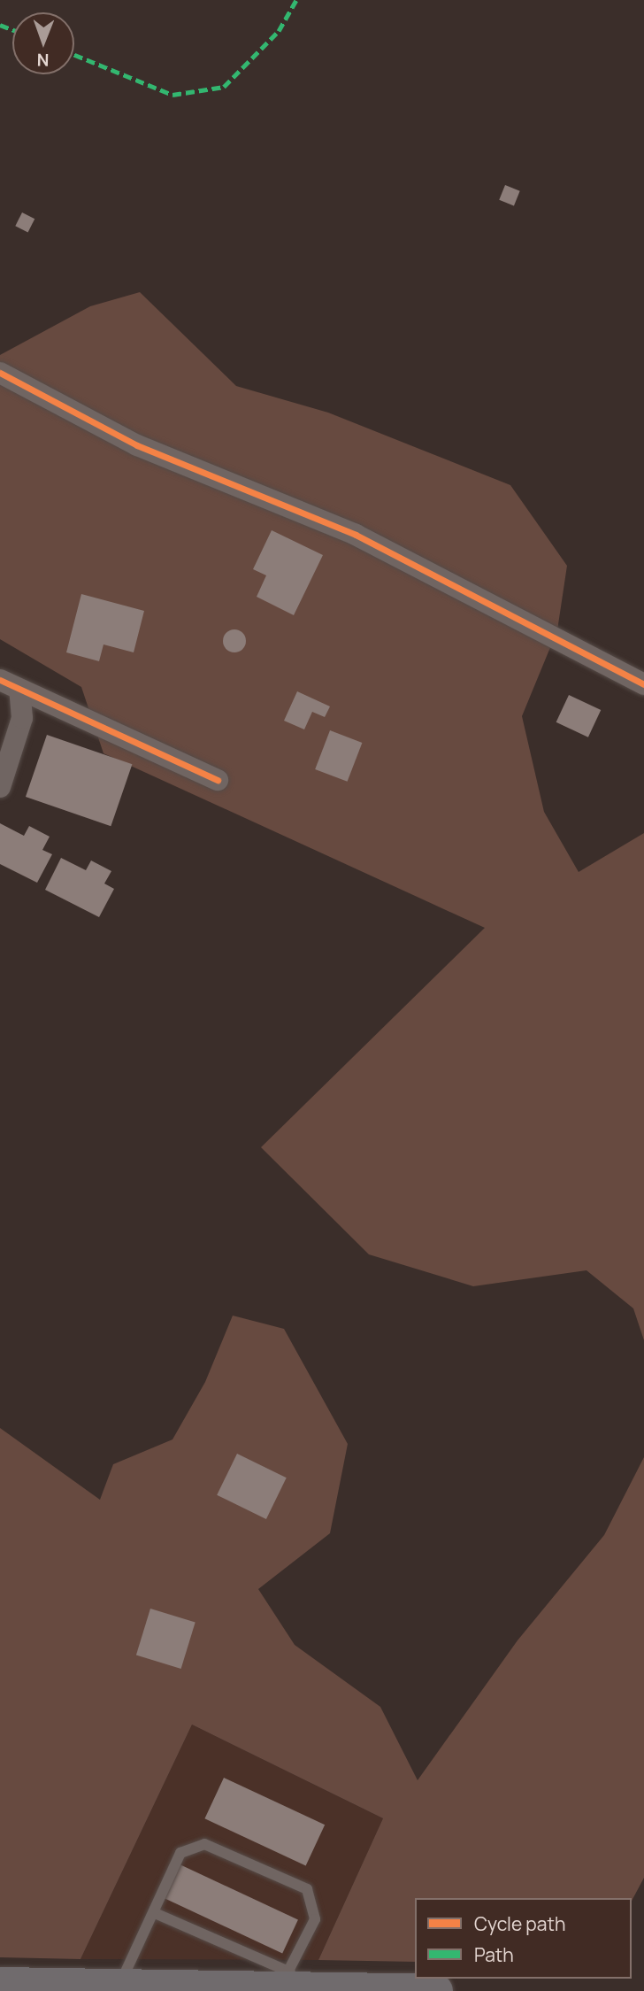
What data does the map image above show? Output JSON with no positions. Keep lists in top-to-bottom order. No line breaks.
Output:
{"legend":["Cycle path","Path"],"north":"bottom"}
